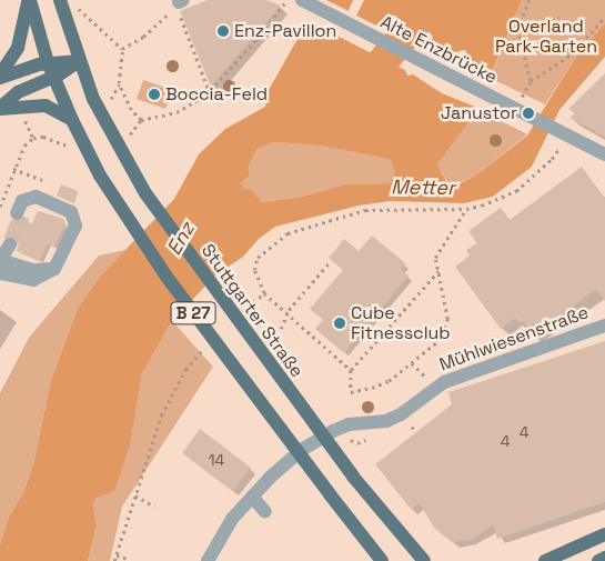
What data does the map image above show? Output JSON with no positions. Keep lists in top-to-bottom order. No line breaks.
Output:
{"streets":{"main road":["Stuttgarter Straße","B 27"],"street":["Alte Enzbrücke","Mühlwiesenstraße"]},"water":["Metter","Enz"],"parks":["Overland Park-Garten"],"places":["Enz-Pavillon","Boccia-Feld","Janustor","Cube Fitnessclub"],"house_numbers":["4","4","14"]}
